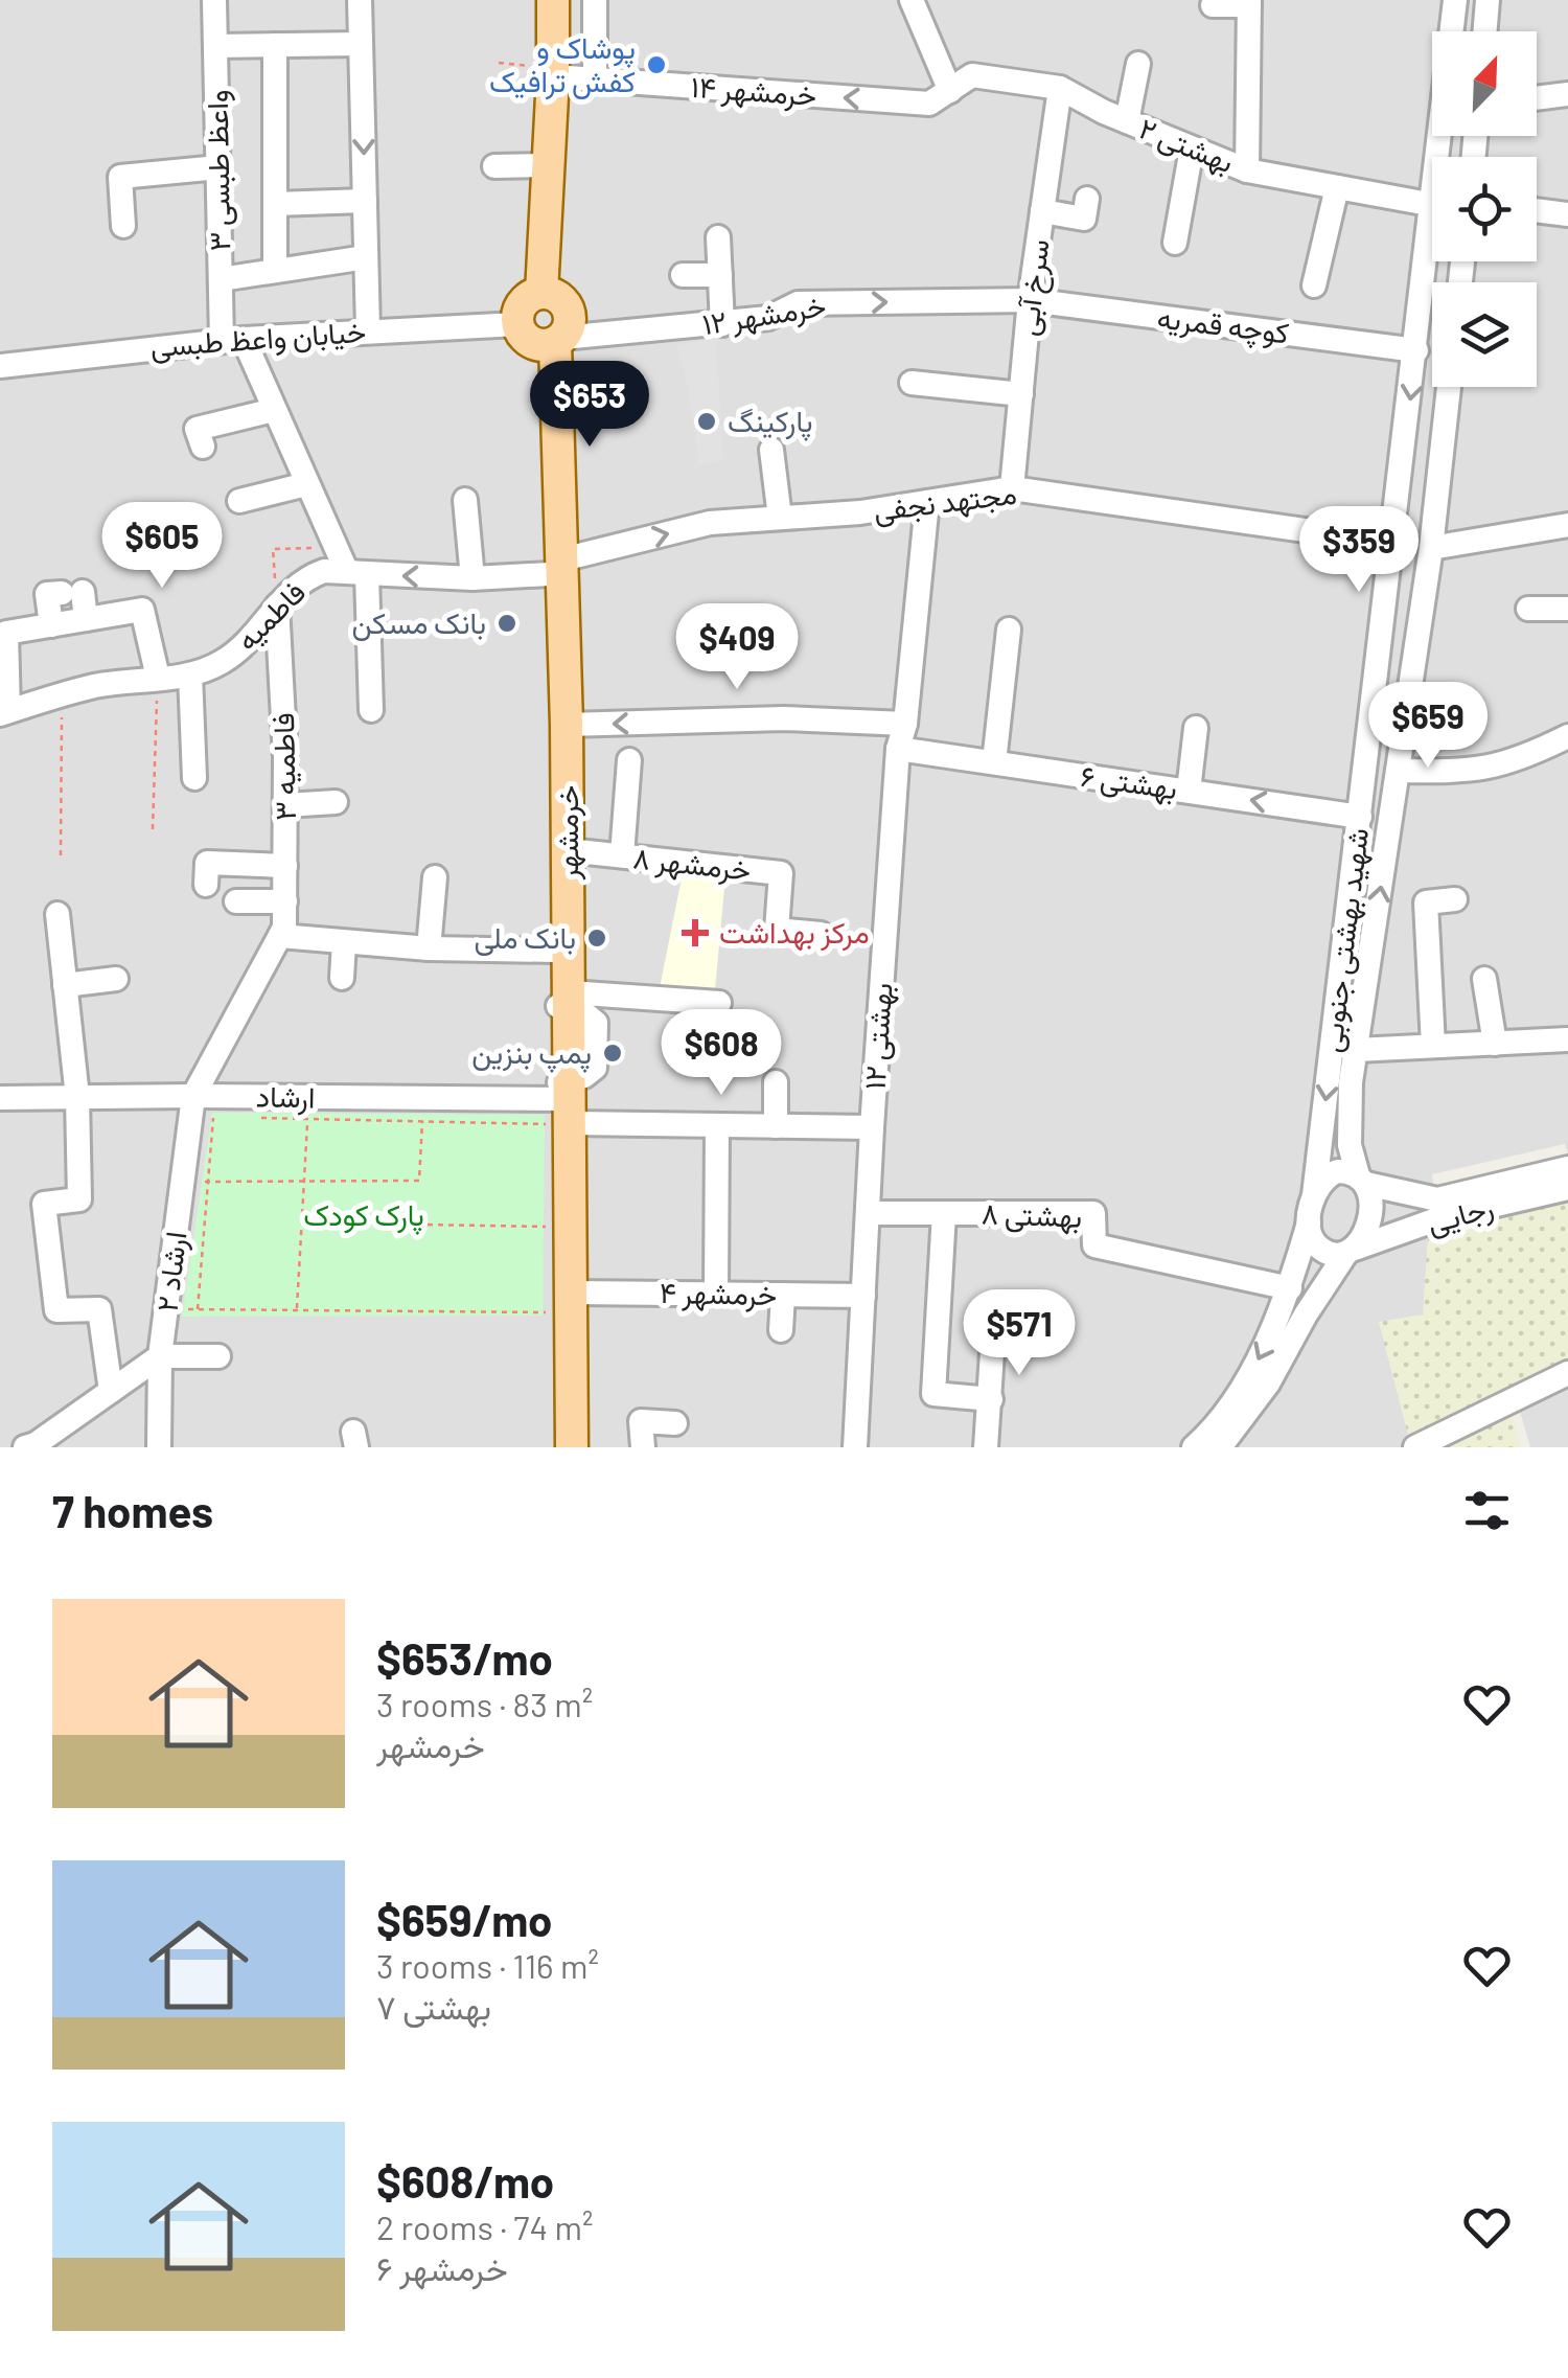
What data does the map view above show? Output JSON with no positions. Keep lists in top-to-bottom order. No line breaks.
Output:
{"streets":{"main road":["خرمشهر"],"street":["خرمشهر ۱۴","بهشتی ۲","واعظ طبسی ۳","سرخ آبی","خرمشهر ۱۲","کوچه قمریه","خیابان واعظ طبسی","مجتهد نجفی","فاطمیه","فاطمیه ۳","بهشتی ۶","خرمشهر ۸","شهید بهشتی جنوبی","بهشتی ۱۲","ارشاد","بهشتی ۸","رجایی","ارشاد ۲","خرمشهر ۴"]},"crossings":[["خرمشهر ۱۴","بهشتی ۲"],["بهشتی ۲","سرخ آبی"],["واعظ طبسی ۳","خیابان واعظ طبسی"],["سرخ آبی","خرمشهر ۱۲"],["سرخ آبی","کوچه قمریه"],["سرخ آبی","مجتهد نجفی"],["خرمشهر ۱۲","کوچه قمریه"],["خرمشهر ۱۲","خیابان واعظ طبسی"],["خرمشهر ۱۲","خرمشهر"],["کوچه قمریه","شهید بهشتی جنوبی"],["خیابان واعظ طبسی","خرمشهر"],["مجتهد نجفی","فاطمیه"],["مجتهد نجفی","خرمشهر"],["مجتهد نجفی","شهید بهشتی جنوبی"],["مجتهد نجفی","بهشتی ۱۲"],["فاطمیه","فاطمیه ۳"],["فاطمیه","خرمشهر"],["بهشتی ۶","شهید بهشتی جنوبی"],["بهشتی ۶","بهشتی ۱۲"],["خرمشهر","خرمشهر ۸"],["خرمشهر","ارشاد"],["خرمشهر","خرمشهر ۴"],["شهید بهشتی جنوبی","رجایی"],["بهشتی ۱۲","ارشاد"],["بهشتی ۱۲","بهشتی ۸"],["بهشتی ۱۲","خرمشهر ۴"],["ارشاد","ارشاد ۲"]],"one_way":["خرمشهر ۱۴","بهشتی ۶"],"parks":["پارک کودک"],"places":{"other":["پوشاک و کفش ترافیک","پارکینگ","بانک مسکن","بانک ملی","پمپ بنزین"],"health":["مرکز بهداشت"]},"north":"top right","page":{"price":["$653","$605","$359","$409","$659","$608","$571"],"heading":"7 homes","list":[{"name":"$653/mo","note":"3 rooms · 83 m² · خرمشهر"},{"name":"$659/mo","note":"3 rooms · 116 m² · بهشتی ۷"},{"name":"$608/mo","note":"2 rooms · 74 m² · خرمشهر ۶"}]}}
